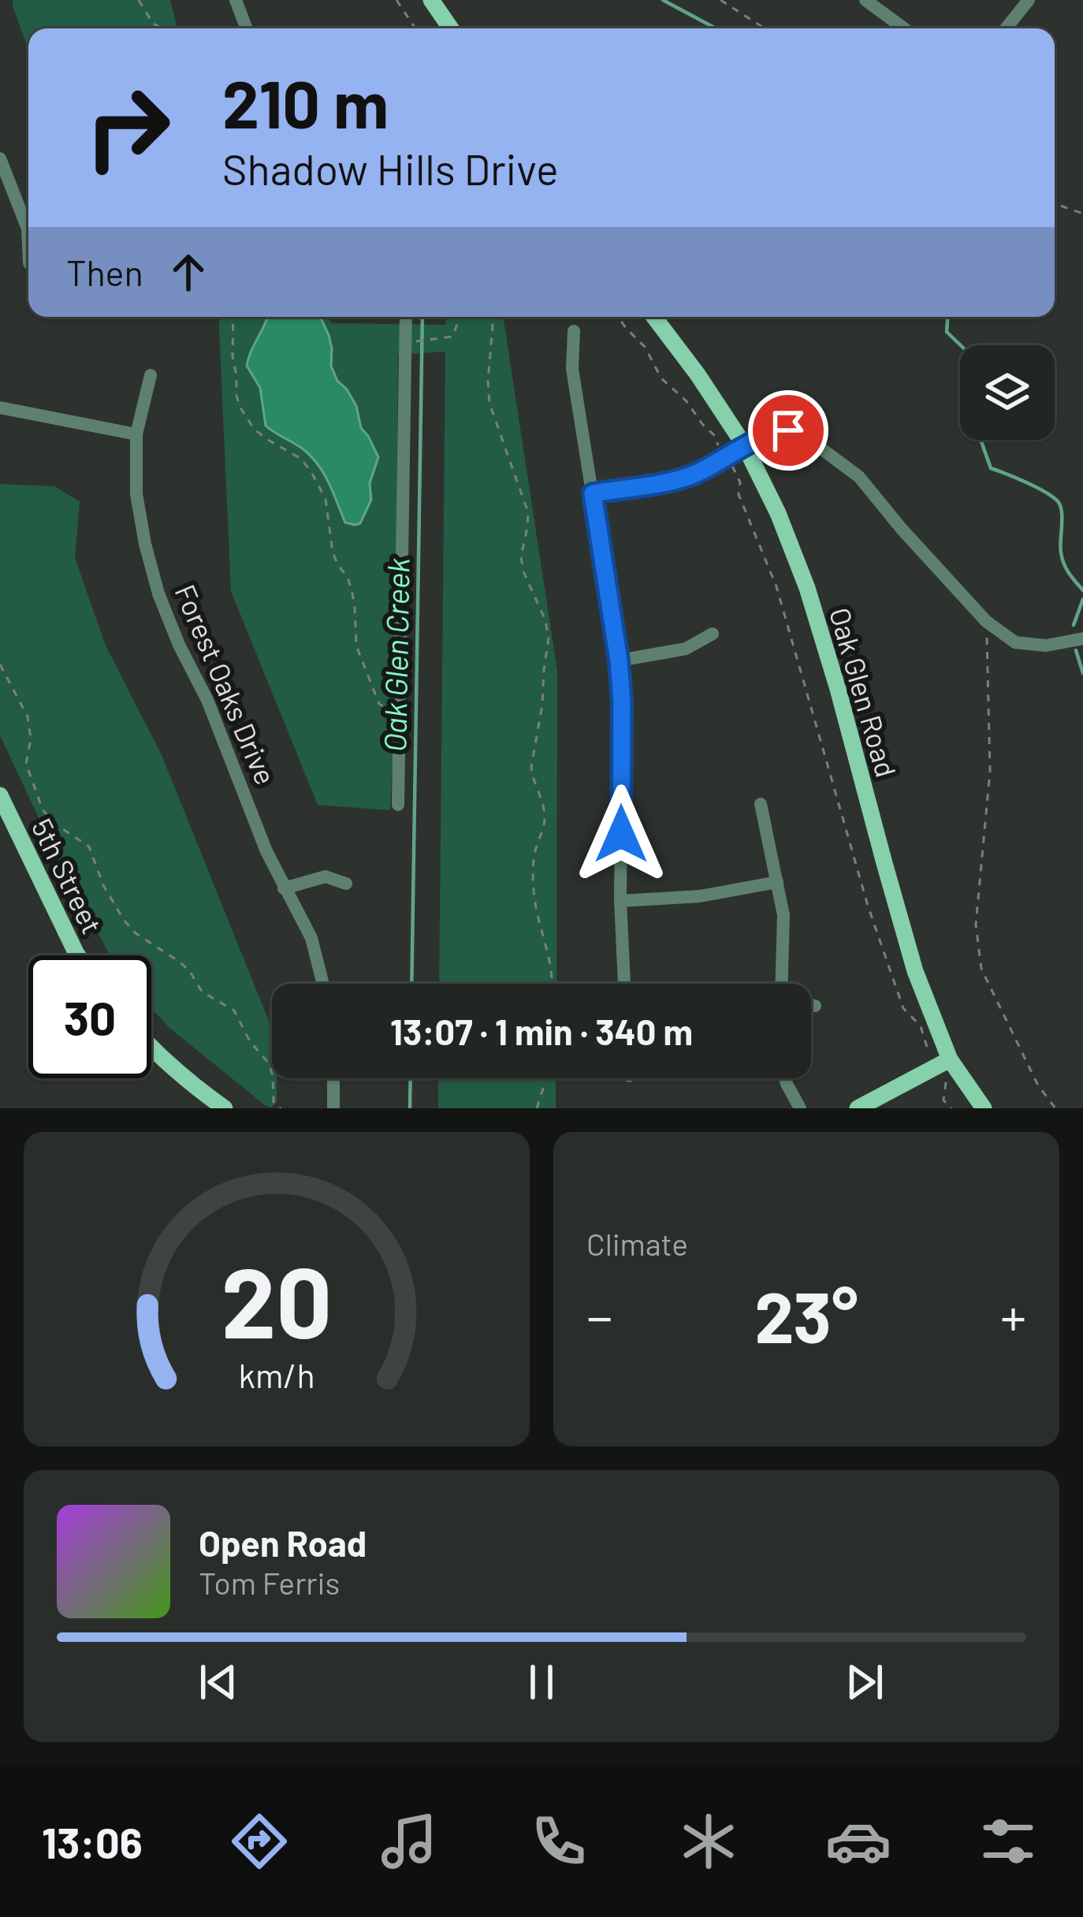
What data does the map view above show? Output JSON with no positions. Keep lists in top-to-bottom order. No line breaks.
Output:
{"streets":{"main road":["Oak Glen Road","5th Street"],"street":["Forest Oaks Drive"]},"water":["Oak Glen Creek"],"page":{"turn":["210 m","Shadow Hills Drive"],"then":"Then","limit":"30","trip":"13:07 · 1 min · 340 m","tile":"Climate","heat":["−","23°","+"],"song":["Open Road","Tom Ferris"],"tabs":"13:06","gauge":["20","km/h"]}}
